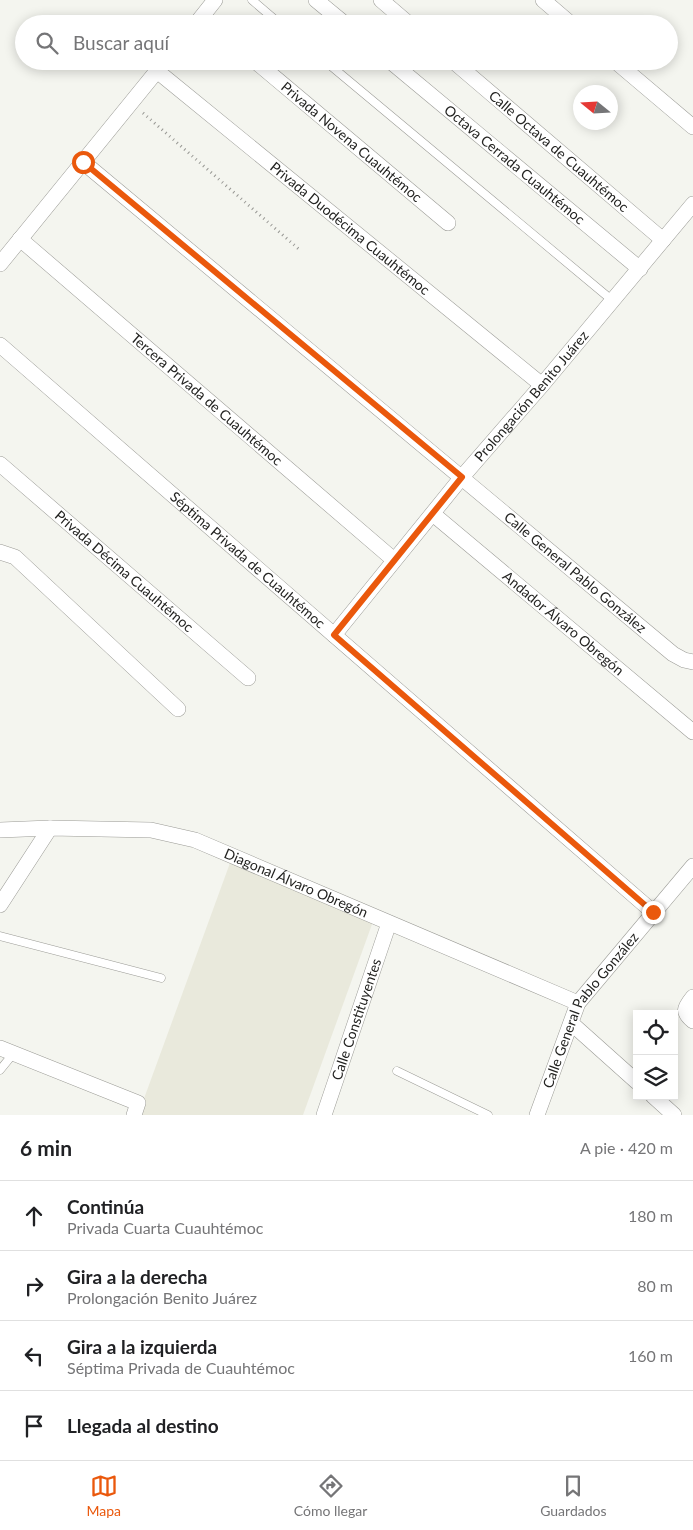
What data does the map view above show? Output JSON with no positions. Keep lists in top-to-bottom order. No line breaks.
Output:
{"streets":{"street":["Privada Novena Cuauhtémoc","Calle Octava de Cuauhtémoc","Octava Cerrada Cuauhtémoc","Privada Duodécima Cuauhtémoc","Prolongación Benito Juárez","Tercera Privada de Cuauhtémoc","Séptima Privada de Cuauhtémoc","Privada Décima Cuauhtémoc","Calle General Pablo González","Andador Álvaro Obregón","Diagonal Álvaro Obregón","Calle Constituyentes"]},"crossings":[["Calle Octava de Cuauhtémoc","Prolongación Benito Juárez"],["Octava Cerrada Cuauhtémoc","Prolongación Benito Juárez"],["Privada Duodécima Cuauhtémoc","Prolongación Benito Juárez"],["Prolongación Benito Juárez","Tercera Privada de Cuauhtémoc"],["Prolongación Benito Juárez","Séptima Privada de Cuauhtémoc"],["Prolongación Benito Juárez","Calle General Pablo González"],["Prolongación Benito Juárez","Andador Álvaro Obregón"],["Séptima Privada de Cuauhtémoc","Calle General Pablo González"],["Calle General Pablo González","Diagonal Álvaro Obregón"],["Diagonal Álvaro Obregón","Calle Constituyentes"]],"north":"left","page":{"search":"Buscar aquí","heading":["6 min","A pie · 420 m"],"list":[["Continúa","Privada Cuarta Cuauhtémoc","180 m"],["Gira a la derecha","Prolongación Benito Juárez","80 m"],["Gira a la izquierda","Séptima Privada de Cuauhtémoc","160 m"],"Llegada al destino"],"nav":["Mapa","Cómo llegar","Guardados"]}}
